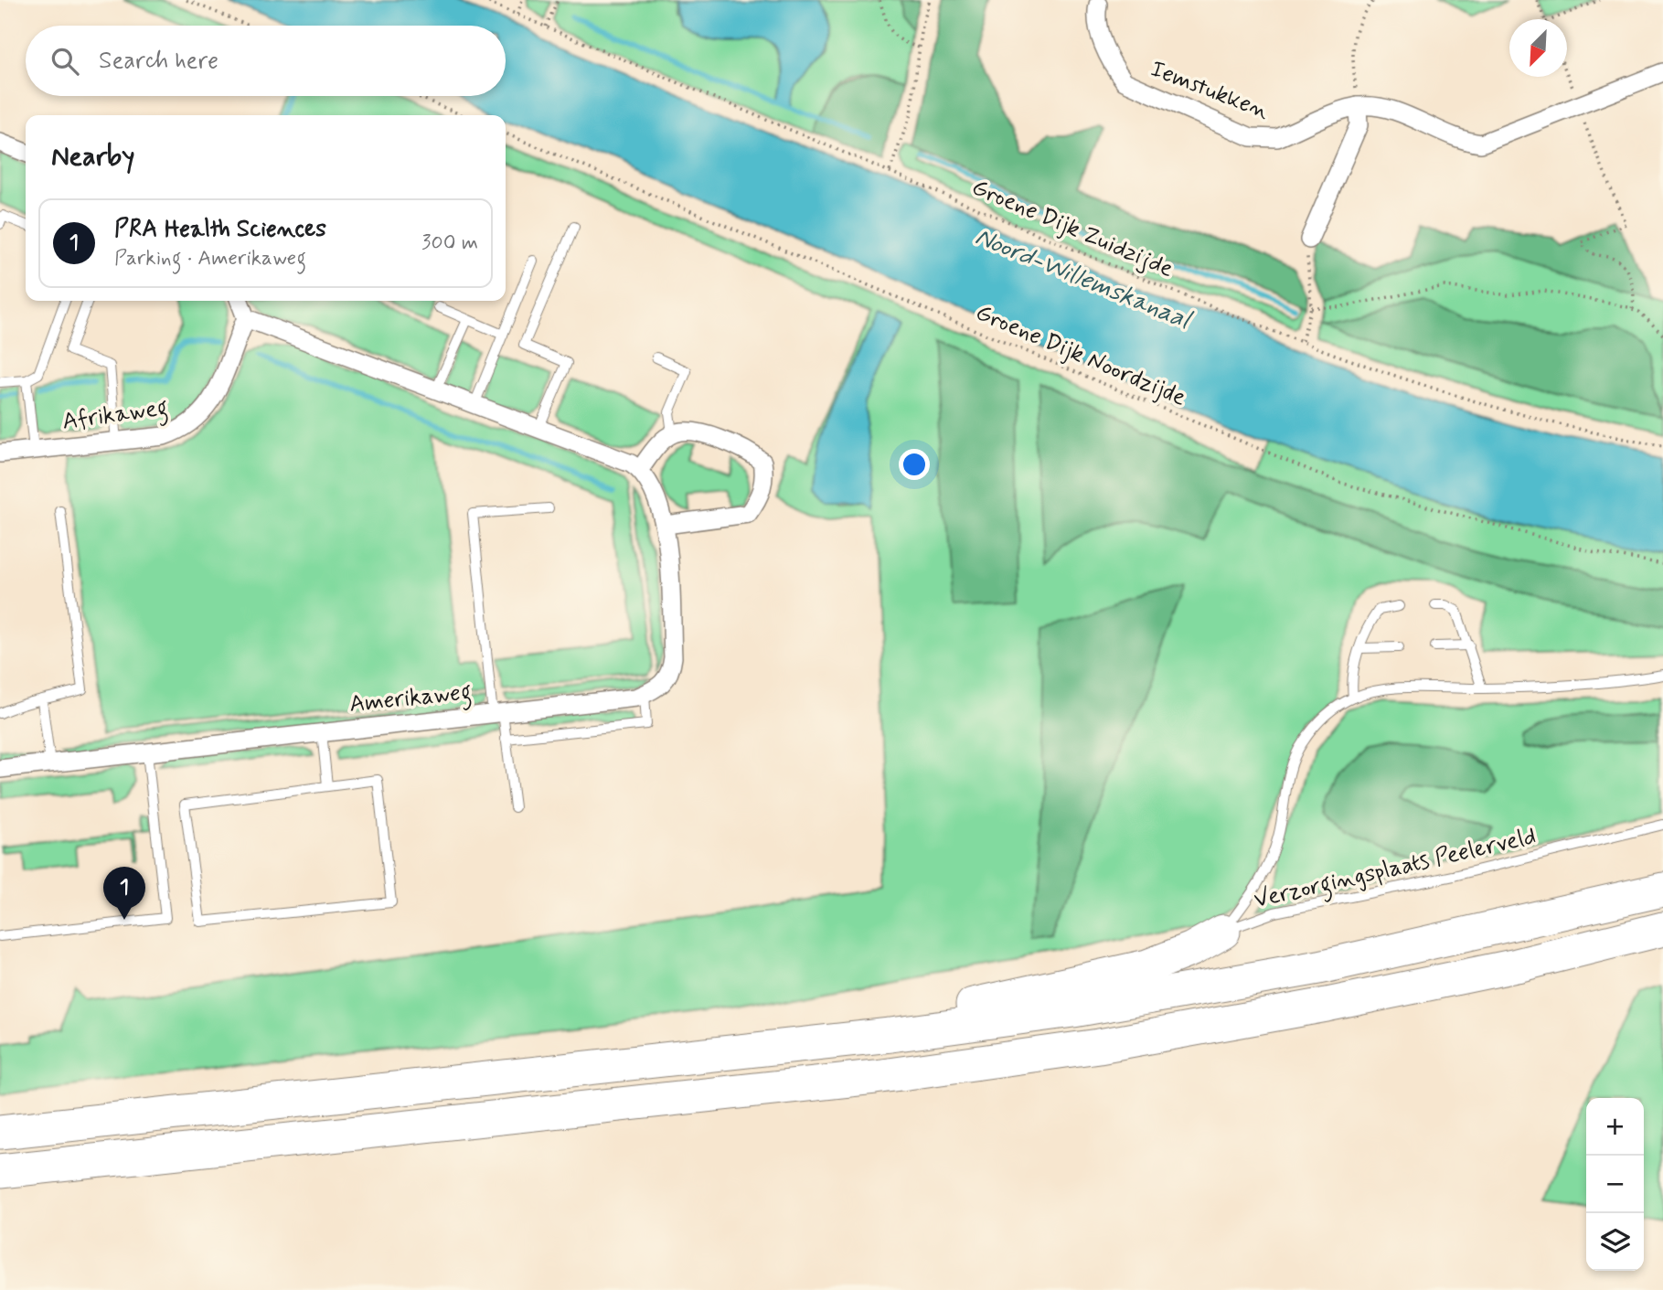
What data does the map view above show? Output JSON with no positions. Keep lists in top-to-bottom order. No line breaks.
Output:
{"streets":{"street":["Iemstukken","Afrikaweg","Amerikaweg"],"lane":["Verzorgingsplaats Peelerveld"],"path":["Groene Dijk Zuidzijde","Groene Dijk Noordzijde"]},"water":["Noord-Willemskanaal"],"north":"bottom left","page":{"search":"Search here","heading":"Nearby","list":[{"mark":"1","name":"PRA Health Sciences","note":"Parking · Amerikaweg","value":"300 m"}],"pins":"1","map_buttons":["+","−"]}}
